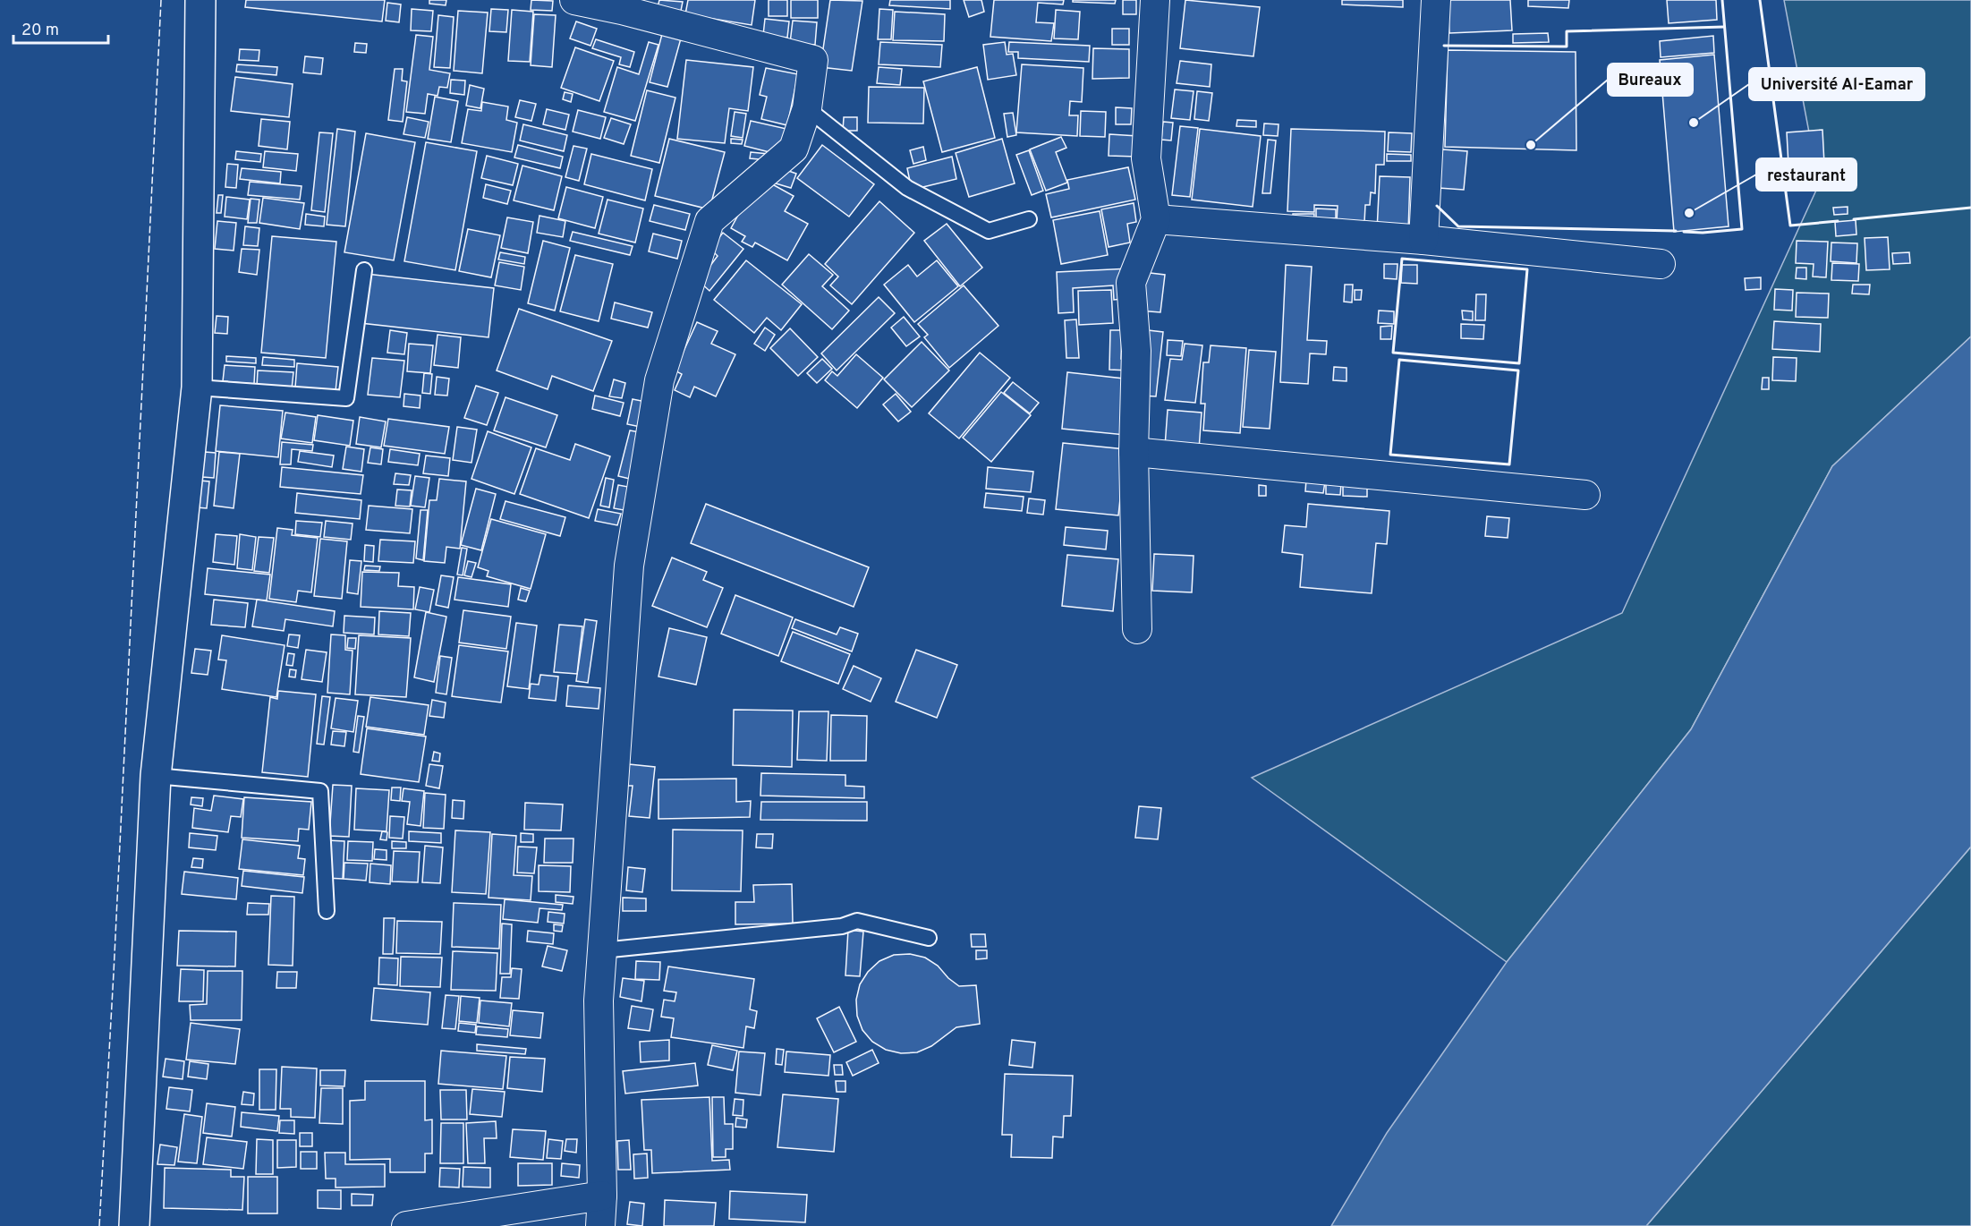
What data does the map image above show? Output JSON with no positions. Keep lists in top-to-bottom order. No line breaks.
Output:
{"places":["Université Al-Eamar","Bureaux","restaurant"],"scale_bar":"20 m"}
